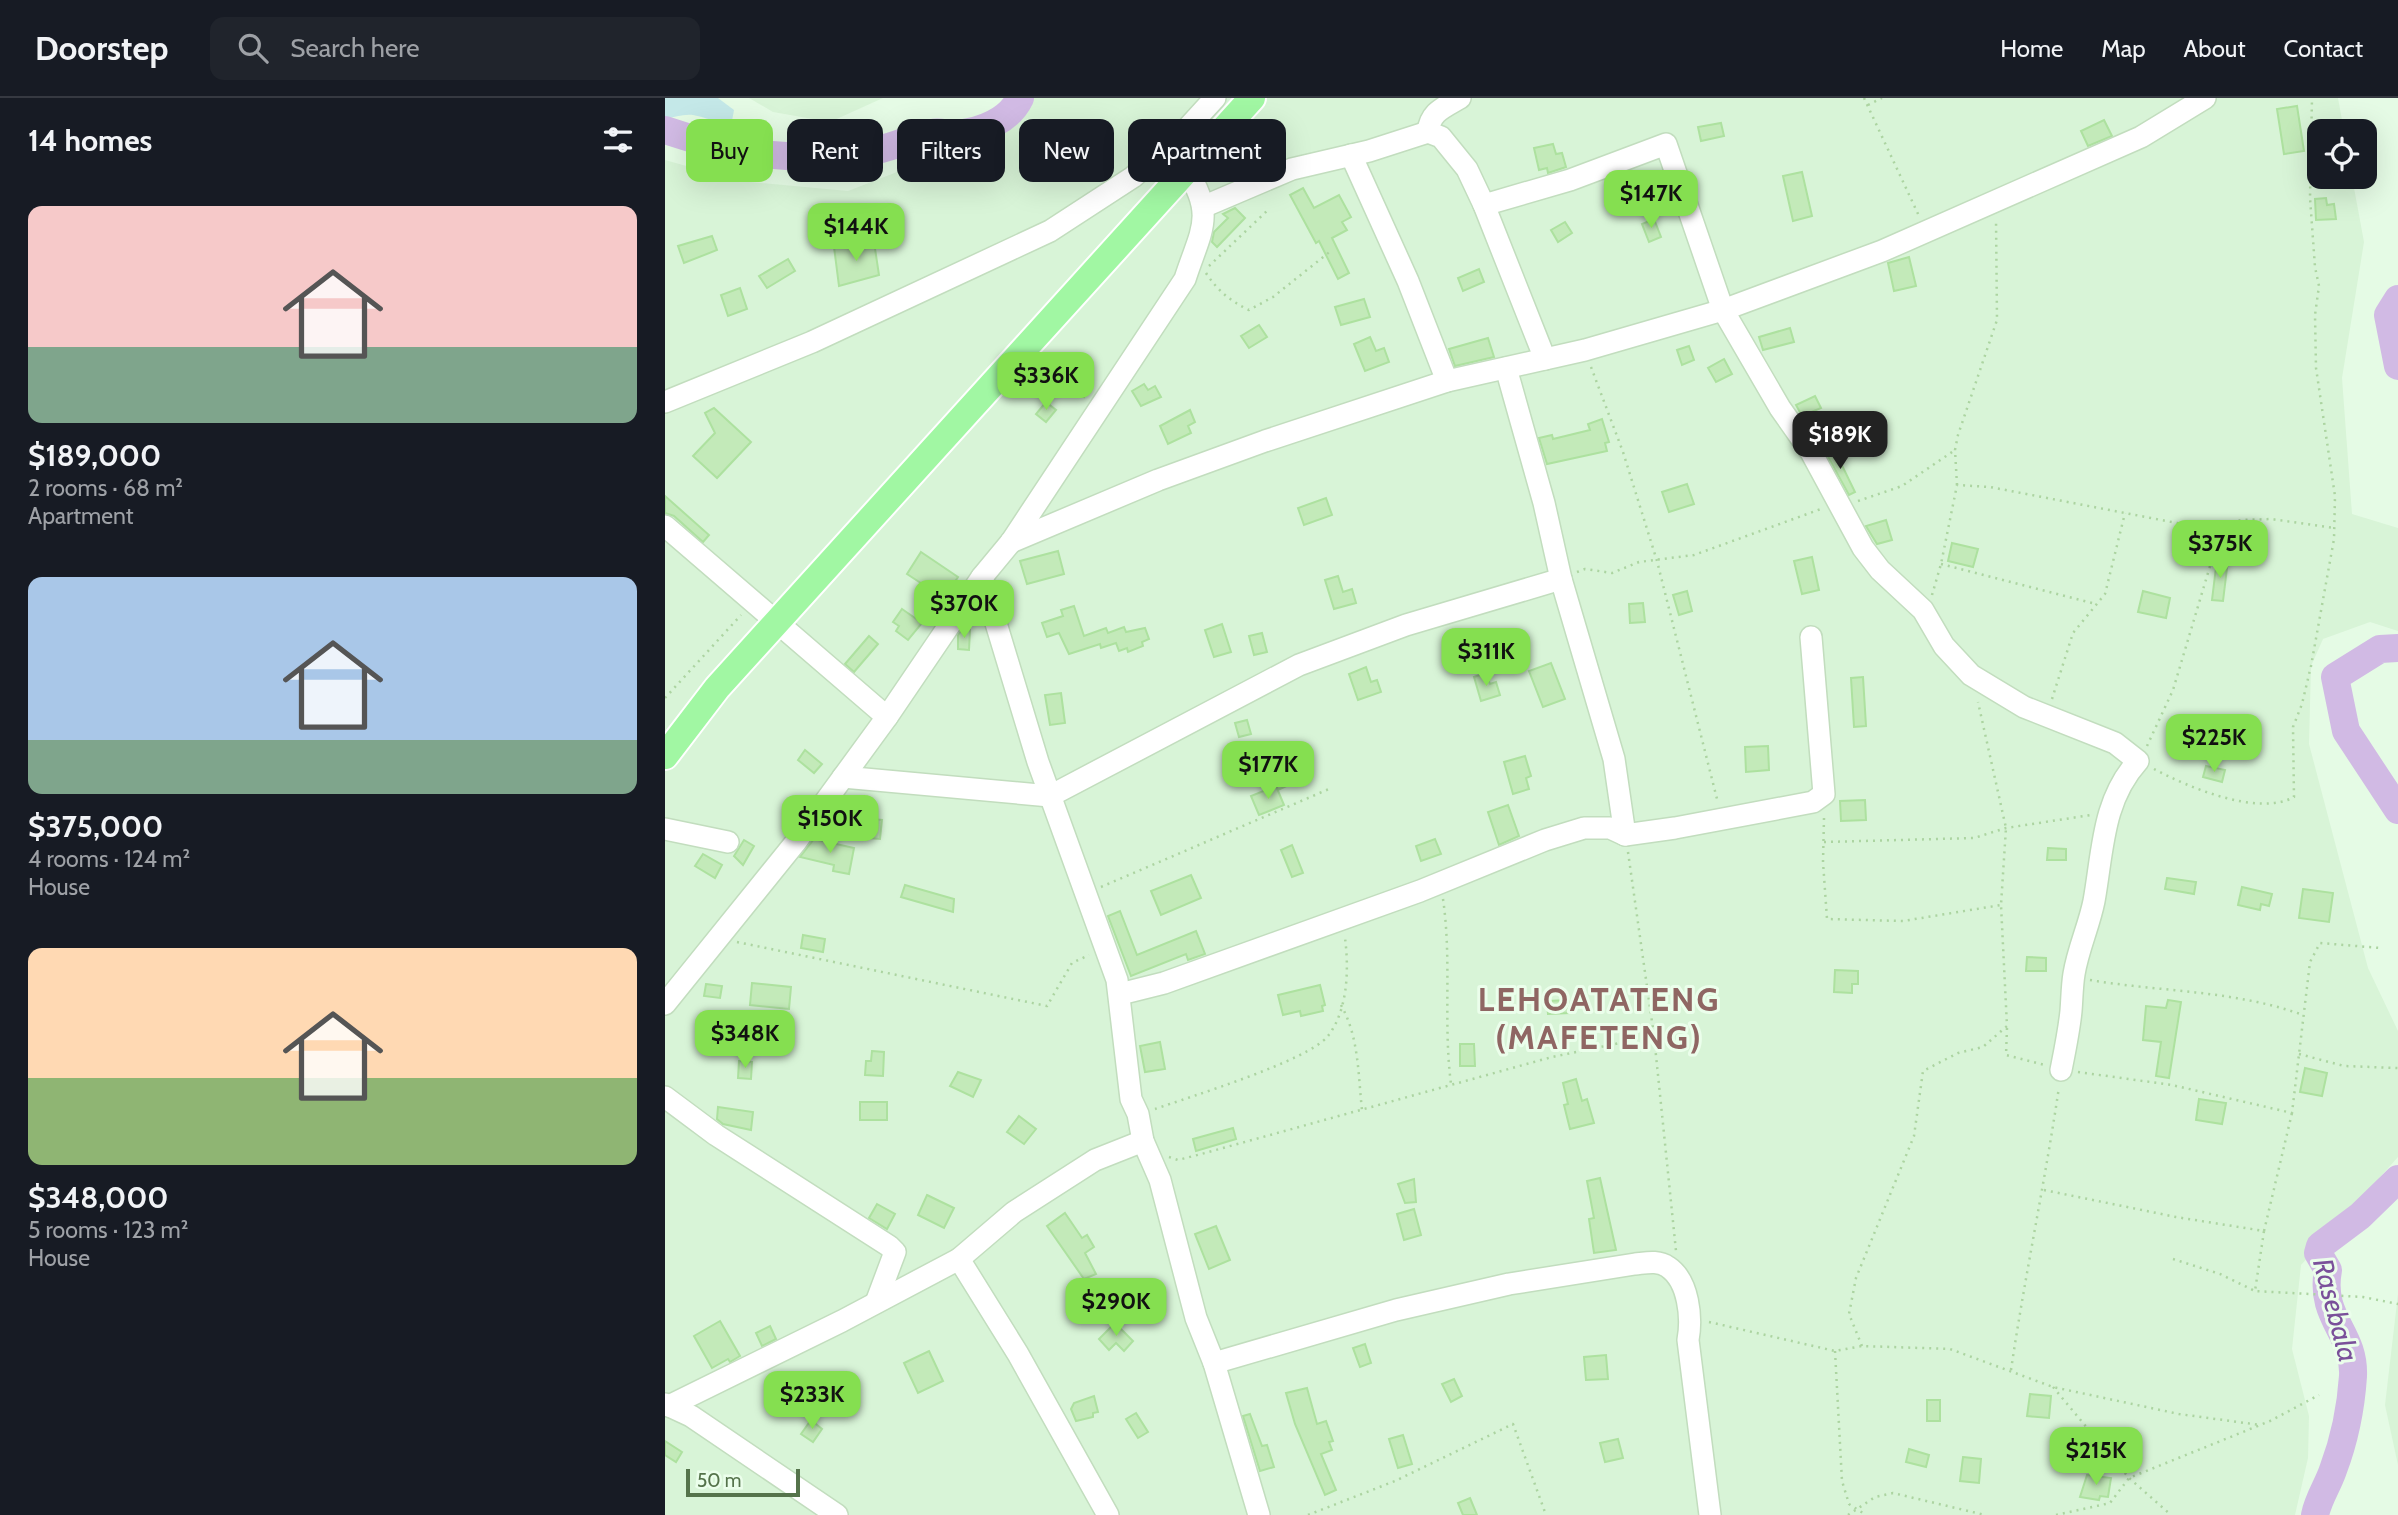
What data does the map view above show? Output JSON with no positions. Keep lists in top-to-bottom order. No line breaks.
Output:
{"districts":["LEHOATATENG (MAFETENG)"],"water":["Rasebala"],"scale_bar":"50 m","page":{"header":"Doorstep","search":"Search here","nav":["Home","Map","About","Contact"],"heading":"14 homes","chip":["Buy","Rent","Filters","New","Apartment"],"price":["$147K","$144K","$336K","$189K","$375K","$370K","$311K","$225K","$177K","$150K","$348K","$290K","$233K","$215K"],"list":[{"name":"$189,000","note":"2 rooms · 68 m² · Apartment"},{"name":"$375,000","note":"4 rooms · 124 m² · House"},{"name":"$348,000","note":"5 rooms · 123 m² · House"}],"scale":"50 m"}}
